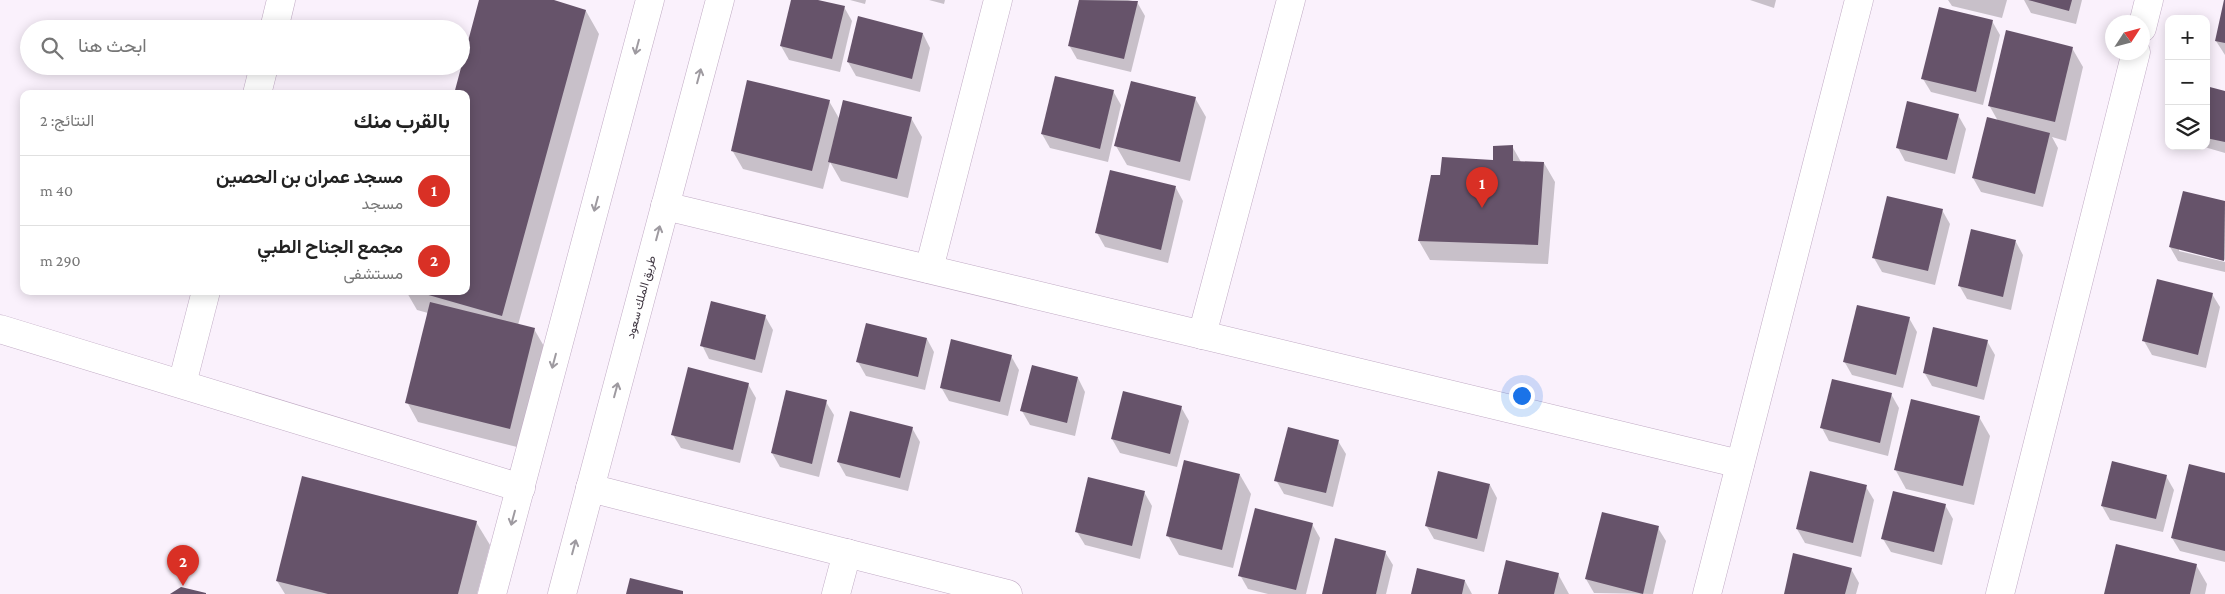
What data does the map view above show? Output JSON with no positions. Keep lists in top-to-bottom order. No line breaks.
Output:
{"streets":{"street":["طريق الملك سعود"]},"north":"top right","page":{"map_buttons":["+","−"],"search":"ابحث هنا","heading":["بالقرب منك","النتائج: 2"],"list":[{"mark":"1","name":"مسجد عمران بن الحصين","note":"مسجد","value":"40 m"},{"mark":"2","name":"مجمع الجناح الطبي","note":"مستشفى","value":"290 m"}],"pins":["1","2"]}}
